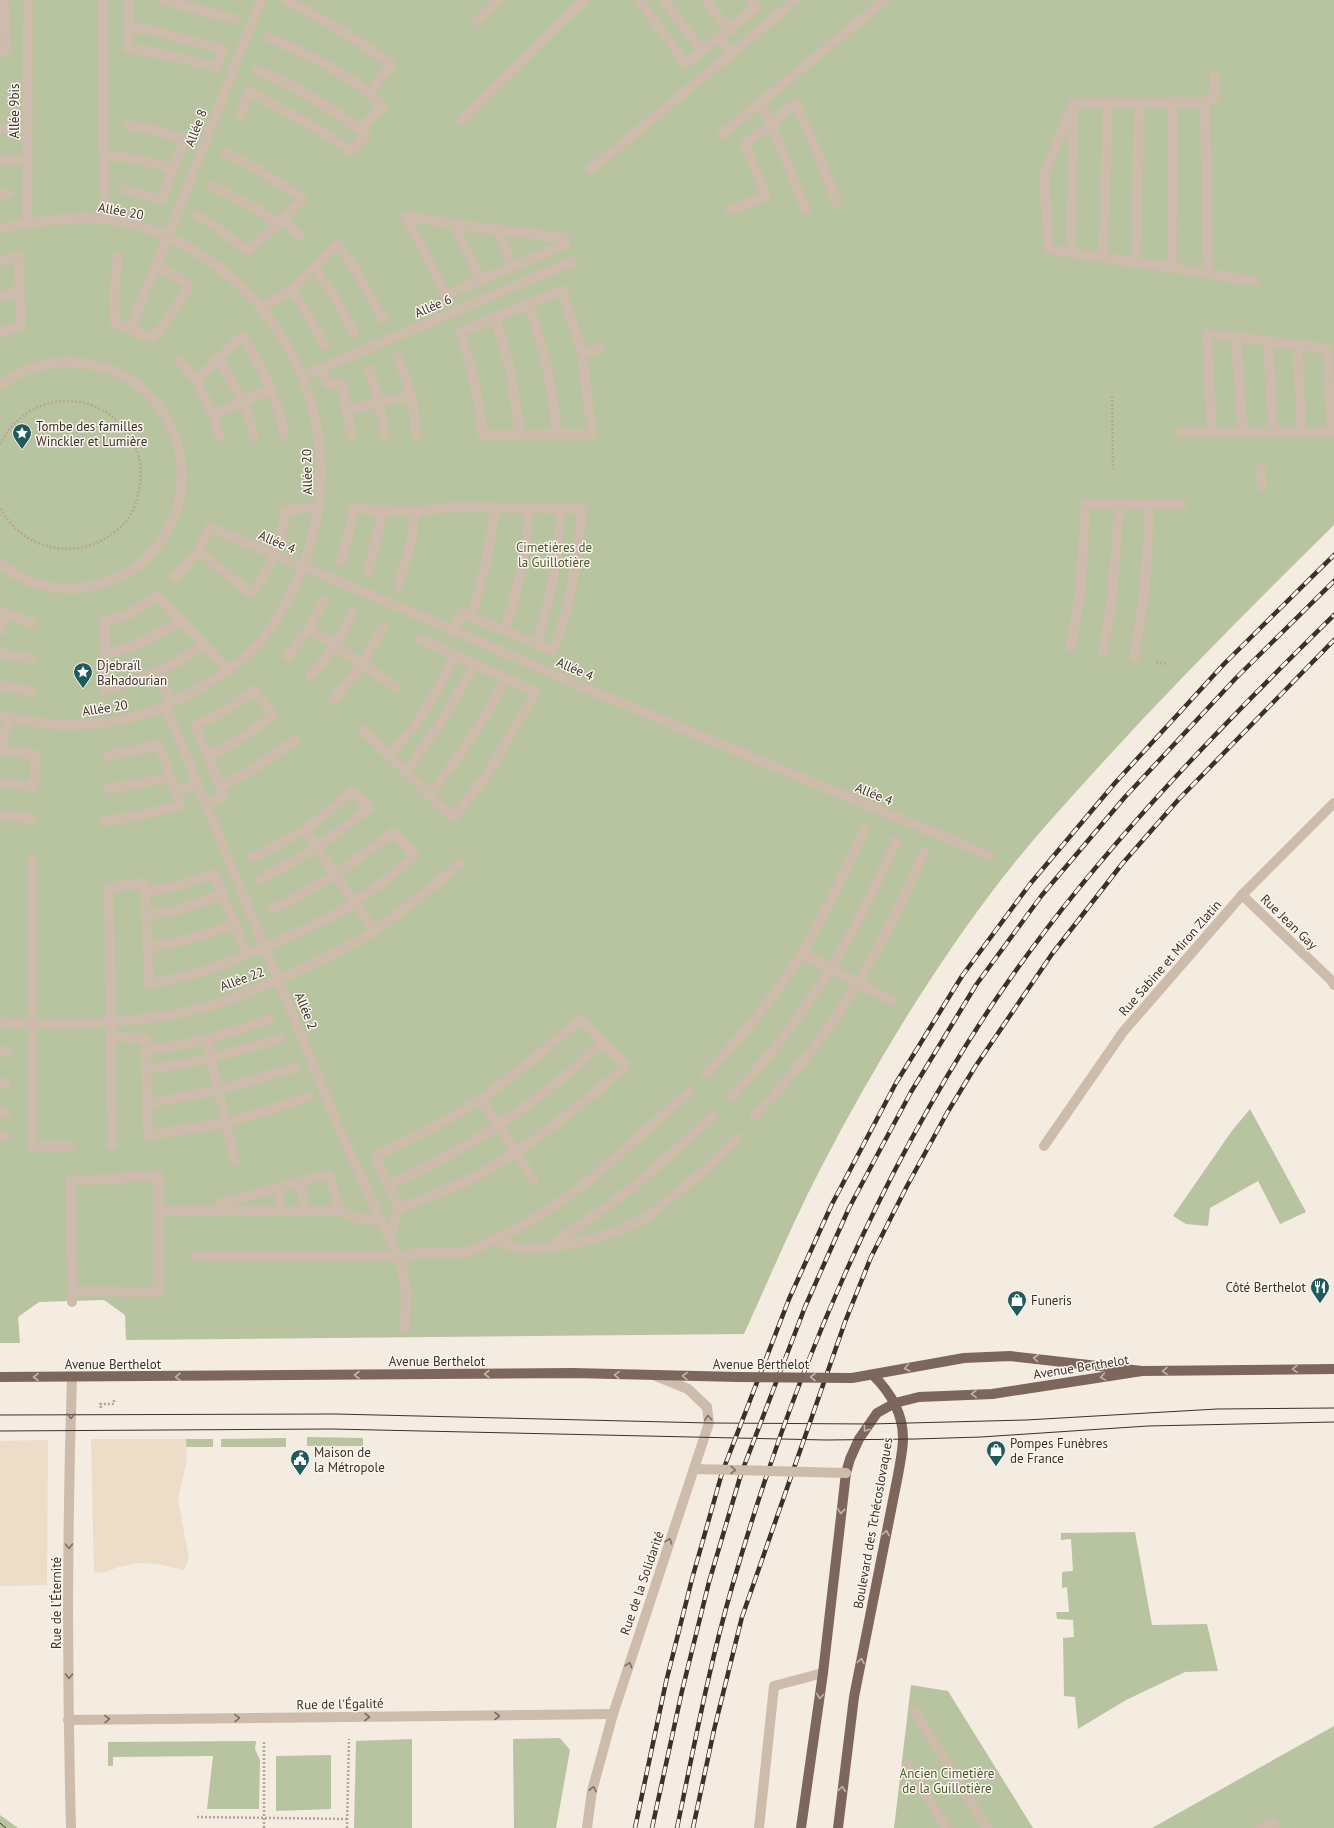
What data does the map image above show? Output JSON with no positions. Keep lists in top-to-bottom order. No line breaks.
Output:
{"streets":{"main road":["Avenue Berthelot","Boulevard des Tchécoslovaques"],"street":["Allée 9bis","Allée 8","Allée 20","Allée 6","Allée 4","Rue Jean Gay","Rue Sabine et Miron Zlatin","Allée 22","Allée 2","Rue de la Solidarité","Rue de l'Éternité","Rue de l'Égalité"]},"crossings":[["Allée 9bis","Allée 20"],["Allée 8","Allée 20"],["Allée 20","Allée 6"],["Allée 20","Allée 4"],["Allée 20","Allée 2"],["Rue Jean Gay","Rue Sabine et Miron Zlatin"],["Allée 22","Allée 2"],["Avenue Berthelot","Boulevard des Tchécoslovaques"],["Avenue Berthelot","Rue de la Solidarité"],["Avenue Berthelot","Rue de l'Éternité"],["Rue de la Solidarité","Rue de l'Égalité"],["Rue de l'Éternité","Rue de l'Égalité"]],"one_way":["Avenue Berthelot","Rue de la Solidarité","Rue de l'Éternité","Rue de l'Égalité"],"parks":["Cimetières de la Guillotière","Ancien Cimetière de la Guillotière"],"places":{"place":["Tombe des familles Winckler et Lumière","Djebraïl Bahadourian"],"restaurant":["Côté Berthelot"],"shop":["Funeris","Pompes Funèbres de France"],"public building":["Maison de la Métropole"]}}
